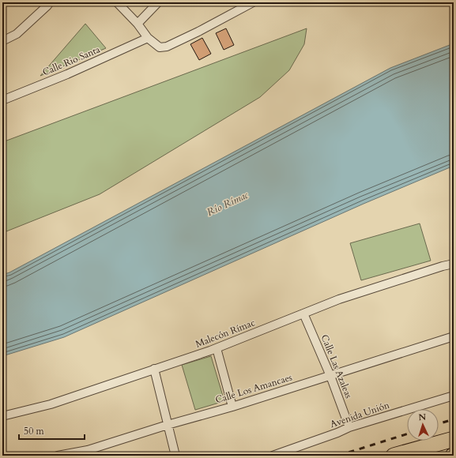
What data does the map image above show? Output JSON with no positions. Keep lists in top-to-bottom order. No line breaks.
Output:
{"streets":{"street":["Calle Rio Santa","Malecón Rímac","Calle Las Azaleas","Calle Los Amancaes","Avenida Unión"]},"crossings":[["Malecón Rímac","Calle Las Azaleas"],["Calle Las Azaleas","Calle Los Amancaes"],["Calle Las Azaleas","Avenida Unión"]],"water":["Río Rímac"],"scale_bar":"50 m","north":"top"}
